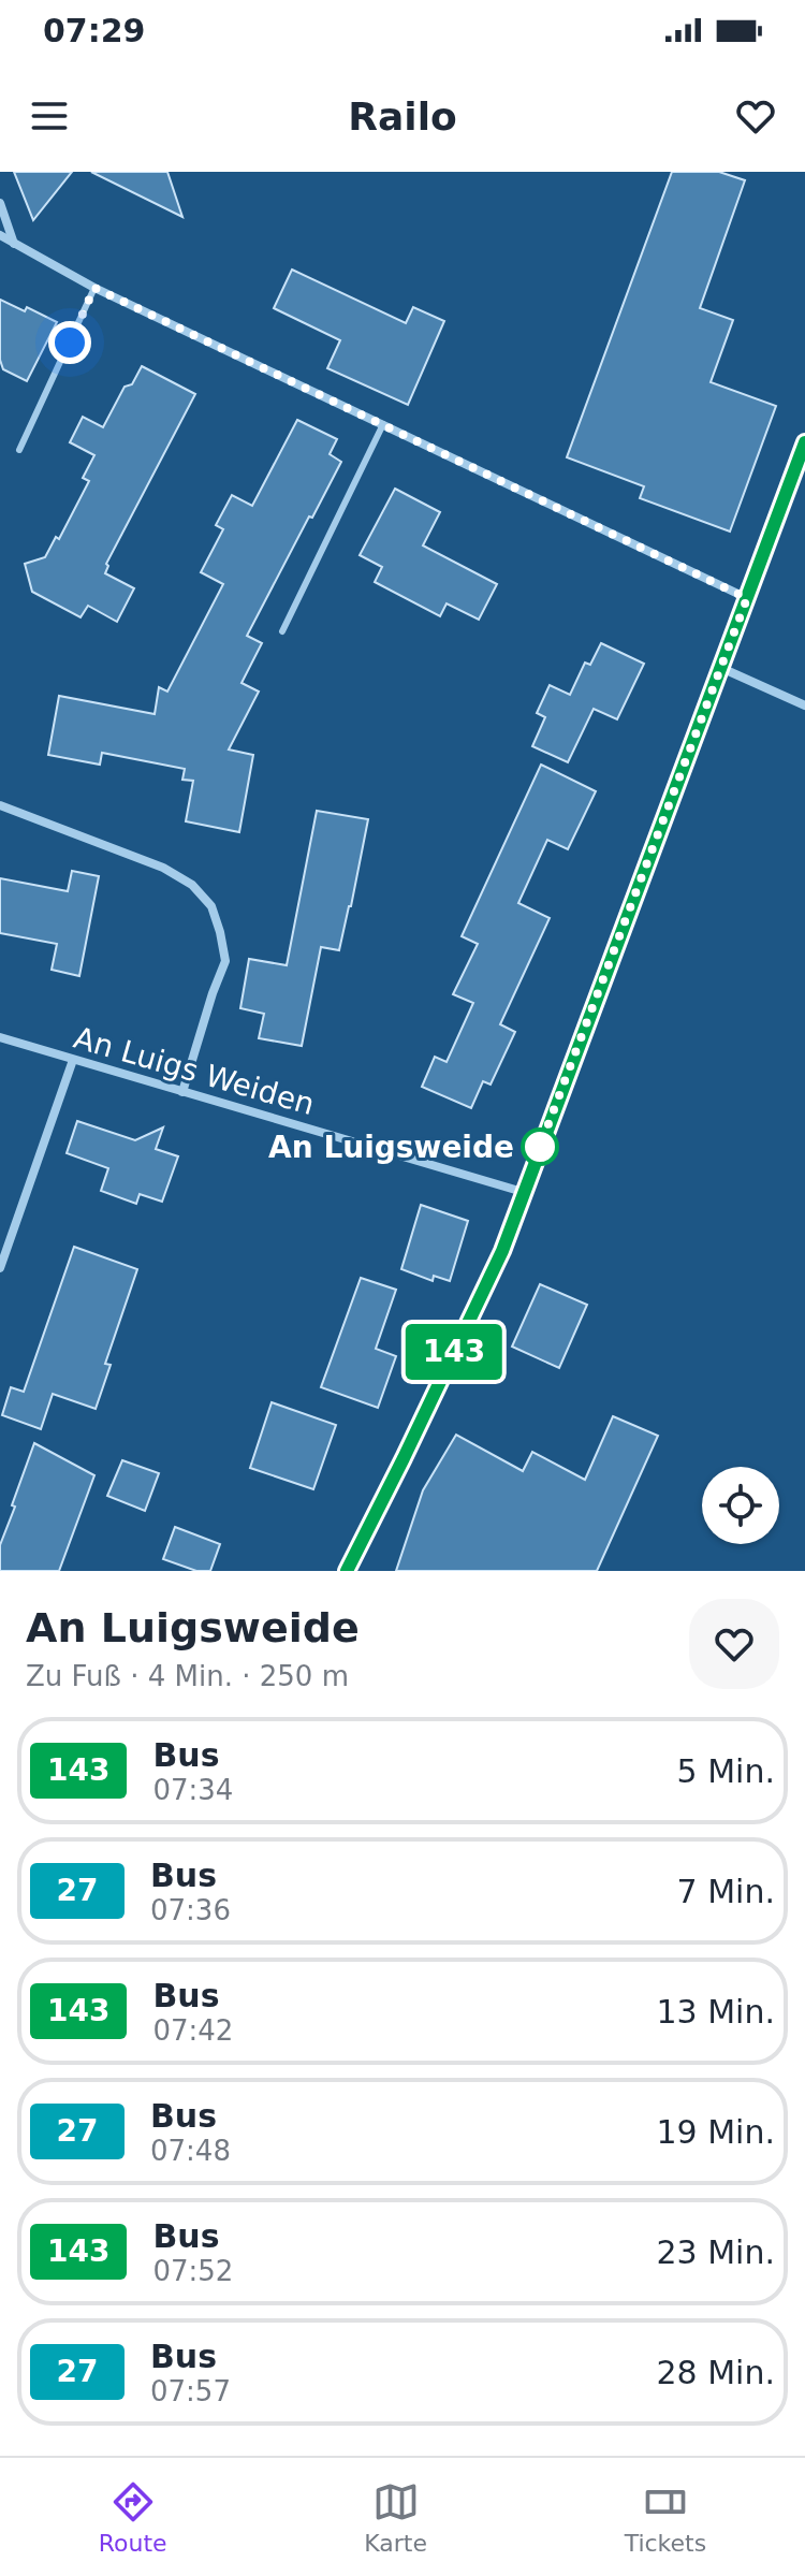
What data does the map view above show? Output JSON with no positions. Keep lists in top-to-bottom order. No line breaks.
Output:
{"streets":{"street":["An Luigs Weiden"]},"places":["An Luigsweide"],"lines":["bus line 143"],"page":{"status":"07:29","header":"Railo","on_map":"143","heading":["An Luigsweide","Zu Fuß · 4 Min. · 250 m"],"list":[{"mark":"143","name":"Bus","note":"07:34","value":"5 Min."},{"mark":"27","name":"Bus","note":"07:36","value":"7 Min."},{"mark":"143","name":"Bus","note":"07:42","value":"13 Min."},{"mark":"27","name":"Bus","note":"07:48","value":"19 Min."},{"mark":"143","name":"Bus","note":"07:52","value":"23 Min."},{"mark":"27","name":"Bus","note":"07:57","value":"28 Min."}],"tabs":["Route","Karte","Tickets"]}}
